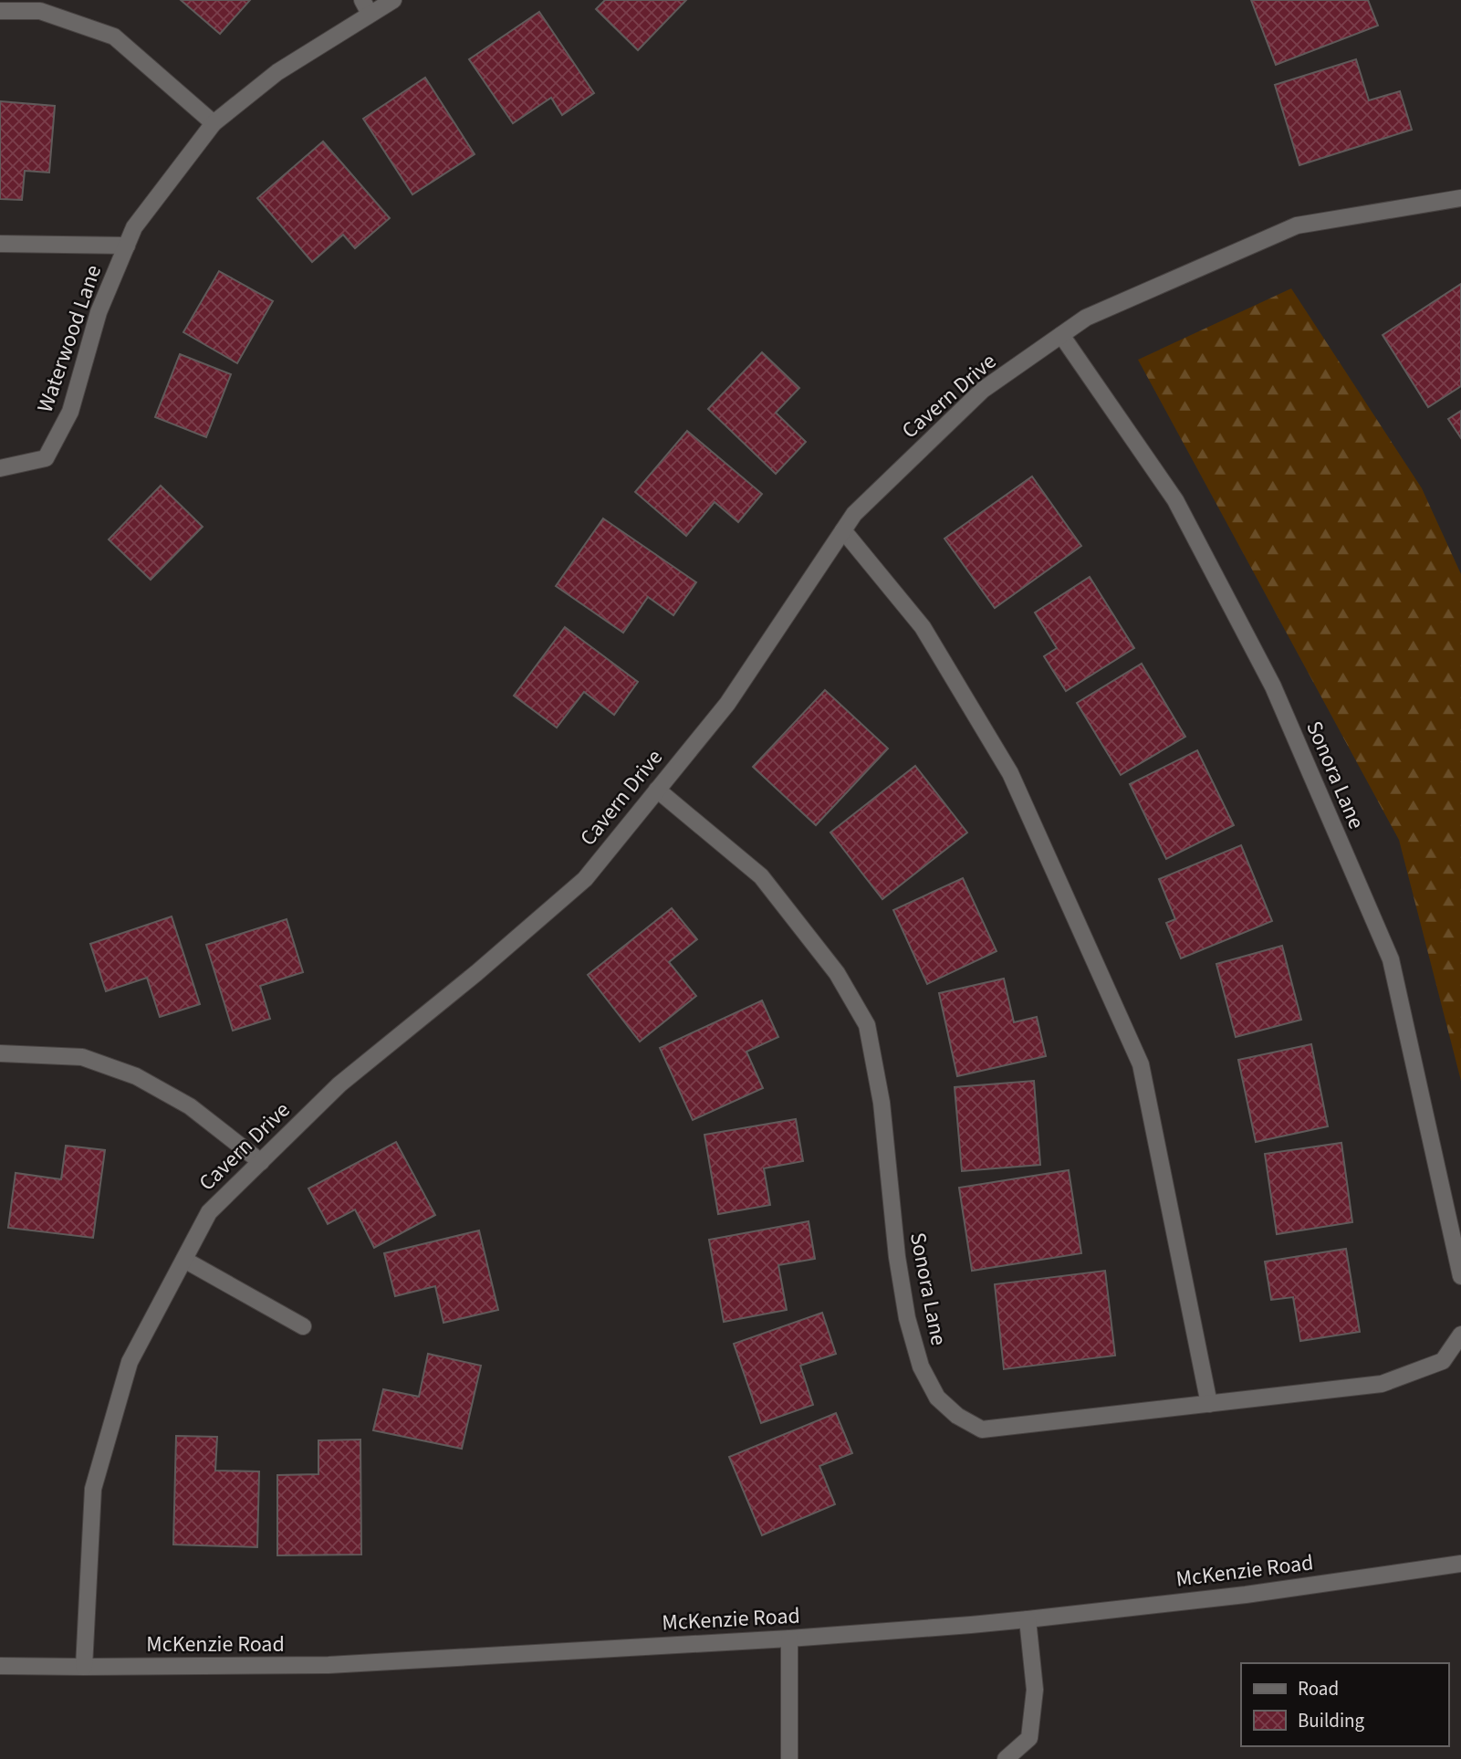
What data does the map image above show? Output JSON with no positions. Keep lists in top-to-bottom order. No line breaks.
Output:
{"streets":{"street":["Waterwood Lane","Cavern Drive","Sonora Lane","McKenzie Road"]},"crossings":[["Cavern Drive","Sonora Lane"],["Cavern Drive","McKenzie Road"]],"legend":["Road","Building"]}
